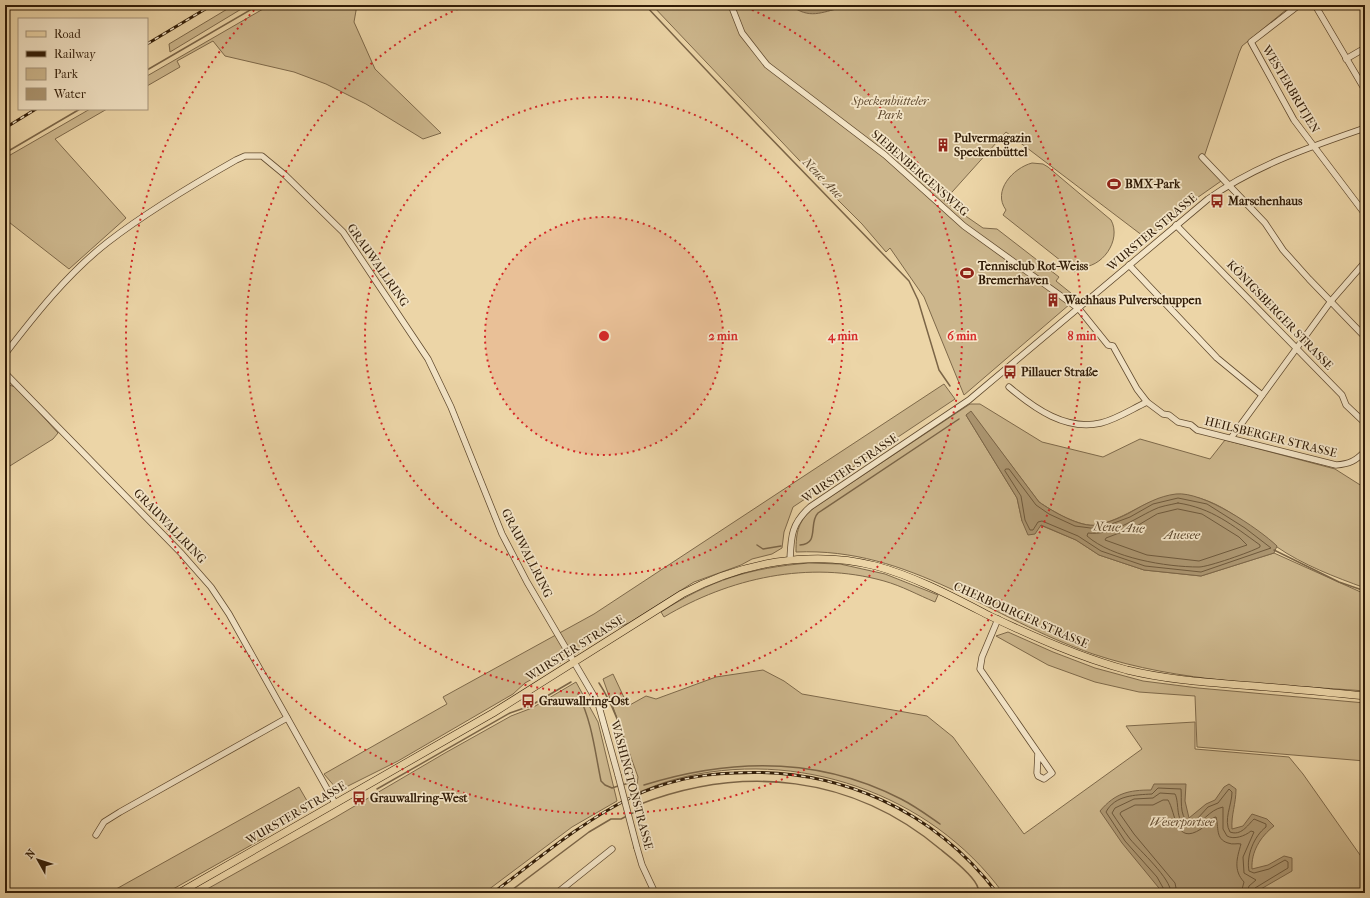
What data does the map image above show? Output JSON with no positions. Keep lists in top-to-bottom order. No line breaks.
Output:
{"streets":{"main road":["WURSTER STRASSE","CHERBOURGER STRASSE"],"street":["WESTERBRITJEN","SIEBENBERGENSWEG","GRAUWALLRING","KÖNIGSBERGER STRASSE","HEILSBERGER STRASSE","WASHINGTONSTRASSE"]},"crossings":[["WESTERBRITJEN","WURSTER STRASSE"],["SIEBENBERGENSWEG","WURSTER STRASSE"],["SIEBENBERGENSWEG","HEILSBERGER STRASSE"],["WURSTER STRASSE","GRAUWALLRING"],["WURSTER STRASSE","KÖNIGSBERGER STRASSE"],["WURSTER STRASSE","HEILSBERGER STRASSE"],["WURSTER STRASSE","CHERBOURGER STRASSE"],["WURSTER STRASSE","WASHINGTONSTRASSE"],["GRAUWALLRING","WASHINGTONSTRASSE"]],"water":["Neue Aue","Auesee"],"parks":["Speckenbütteler Park","Weserportsee"],"places":{"building":["Pulvermagazin Speckenbüttel","Wachhaus Pulverschuppen"],"sports":["BMX-Park","Tennisclub Rot-Weiss Bremerhaven"],"bus stop":["Marschenhaus","Pillauer Straße","Grauwallring-Ost","Grauwallring-West"]},"legend":["Road","Railway","Park","Water"],"north":"top left","rings":["2 min","4 min","6 min","8 min"]}
